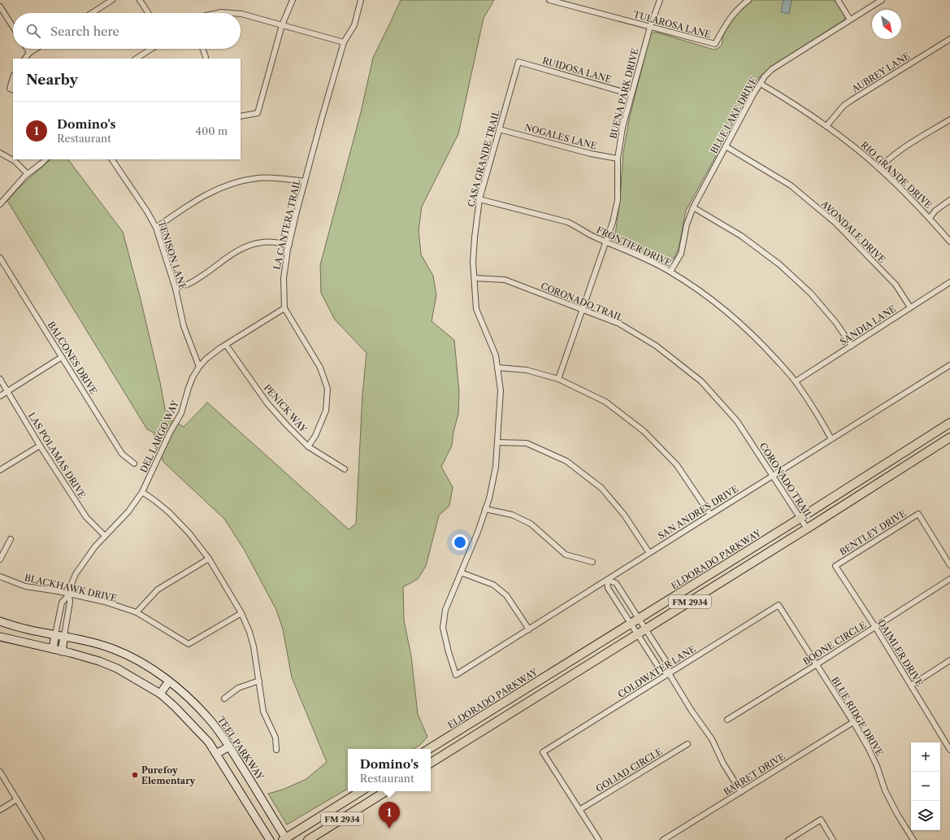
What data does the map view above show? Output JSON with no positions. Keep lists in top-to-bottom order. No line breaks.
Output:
{"streets":{"main road":["ELDORADO PARKWAY","FM 2934","TEEL PARKWAY"],"street":["TULAROSA LANE","RUIDOSA LANE","AUBREY LANE","BUENA PARK DRIVE","BLUE LAKE DRIVE","NOGALES LANE","CASA GRANDE TRAIL","RIO GRANDE DRIVE","LA CANTERA TRAIL","AVONDALE DRIVE","FRONTIER DRIVE","TENISON LANE","CORONADO TRAIL","SANDIA LANE","BALCONES DRIVE","PENICK WAY","DEL LARGO WAY","LAS POLAMAS DRIVE","SAN ANDRES DRIVE","BENTLEY DRIVE","BLACKHAWK DRIVE","BOONE CIRCLE","DAIMLER DRIVE","COLDWATER LANE","BLUE RIDGE DRIVE","GOLIAD CIRCLE","BARRET DRIVE"]},"crossings":[["TULAROSA LANE","BUENA PARK DRIVE"],["RUIDOSA LANE","BUENA PARK DRIVE"],["RUIDOSA LANE","CASA GRANDE TRAIL"],["AUBREY LANE","RIO GRANDE DRIVE"],["BUENA PARK DRIVE","NOGALES LANE"],["BUENA PARK DRIVE","FRONTIER DRIVE"],["BUENA PARK DRIVE","CORONADO TRAIL"],["BLUE LAKE DRIVE","RIO GRANDE DRIVE"],["BLUE LAKE DRIVE","AVONDALE DRIVE"],["BLUE LAKE DRIVE","FRONTIER DRIVE"],["NOGALES LANE","CASA GRANDE TRAIL"],["CASA GRANDE TRAIL","FRONTIER DRIVE"],["CASA GRANDE TRAIL","CORONADO TRAIL"],["CASA GRANDE TRAIL","SAN ANDRES DRIVE"],["LA CANTERA TRAIL","PENICK WAY"],["LA CANTERA TRAIL","DEL LARGO WAY"],["AVONDALE DRIVE","SANDIA LANE"],["FRONTIER DRIVE","SANDIA LANE"],["FRONTIER DRIVE","SAN ANDRES DRIVE"],["TENISON LANE","DEL LARGO WAY"],["CORONADO TRAIL","SAN ANDRES DRIVE"],["CORONADO TRAIL","ELDORADO PARKWAY"],["CORONADO TRAIL","FM 2934"],["PENICK WAY","DEL LARGO WAY"],["DEL LARGO WAY","LAS POLAMAS DRIVE"],["DEL LARGO WAY","BLACKHAWK DRIVE"],["DEL LARGO WAY","TEEL PARKWAY"],["BENTLEY DRIVE","DAIMLER DRIVE"],["FM 2934","TEEL PARKWAY"],["BOONE CIRCLE","DAIMLER DRIVE"],["BOONE CIRCLE","BLUE RIDGE DRIVE"],["COLDWATER LANE","BLUE RIDGE DRIVE"],["COLDWATER LANE","GOLIAD CIRCLE"],["BLUE RIDGE DRIVE","BARRET DRIVE"]],"places":["Purefoy Elementary"],"north":"bottom right","page":{"search":"Search here","heading":"Nearby","list":[{"mark":"1","name":"Domino's","note":"Restaurant","value":"400 m"}],"map_buttons":["+","−"],"popup":["Domino's","Restaurant"],"pins":"1"}}
